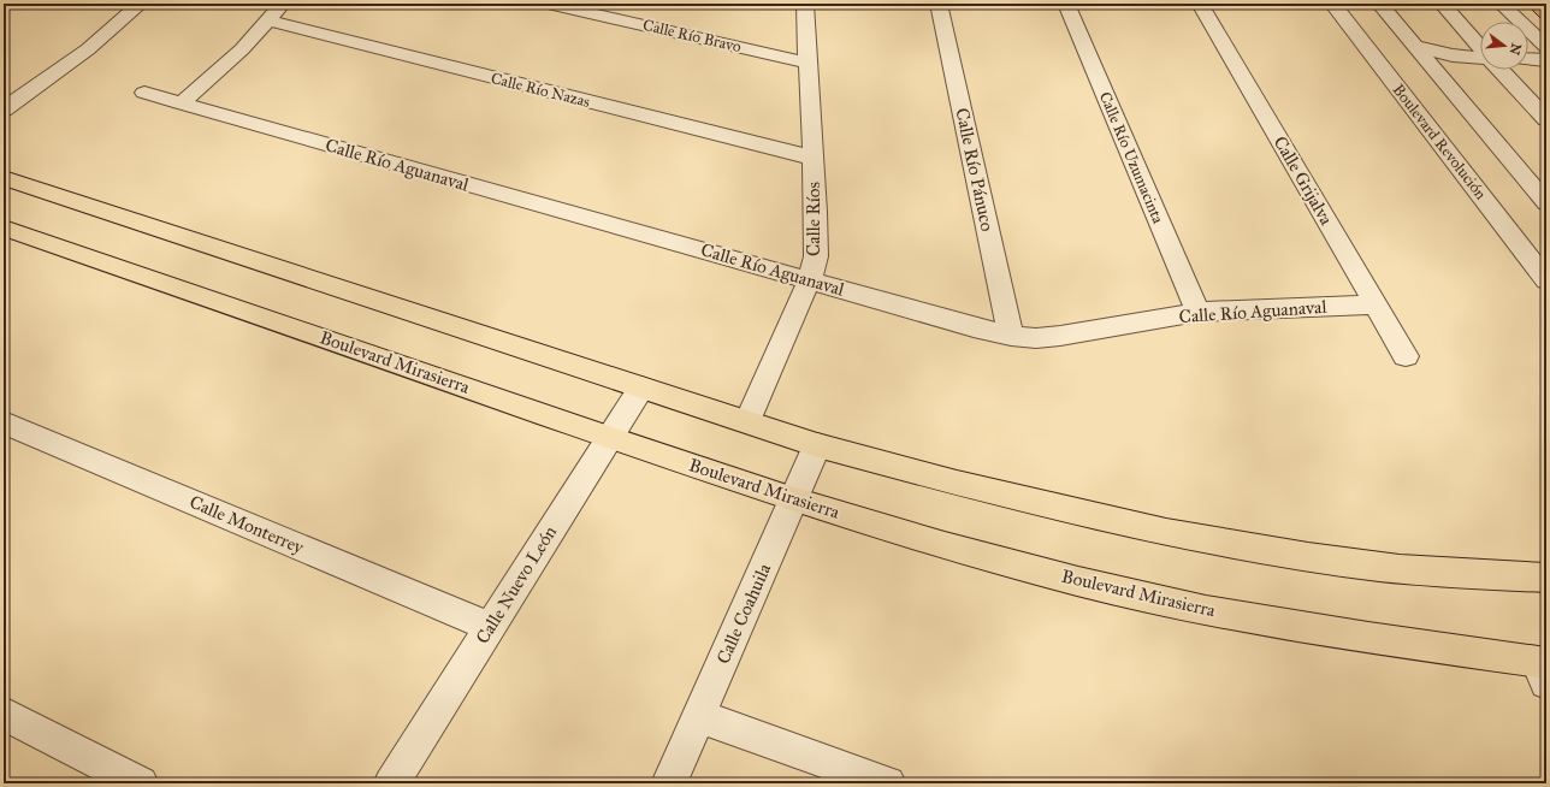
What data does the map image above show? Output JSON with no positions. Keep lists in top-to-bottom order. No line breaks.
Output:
{"streets":{"main road":["Boulevard Mirasierra"],"street":["Calle Río Bravo","Calle Río Nazas","Boulevard Revolución","Calle Río Uzumacinta","Calle Río Aguanaval","Calle Río Pánuco","Calle Grijalva","Calle Ríos","Calle Monterrey","Calle Nuevo León","Calle Coahuila"]},"crossings":[["Calle Río Bravo","Calle Ríos"],["Calle Río Nazas","Calle Ríos"],["Calle Río Uzumacinta","Calle Río Aguanaval"],["Calle Río Aguanaval","Calle Río Pánuco"],["Calle Río Aguanaval","Calle Grijalva"],["Calle Río Aguanaval","Calle Ríos"],["Boulevard Mirasierra","Calle Nuevo León"],["Boulevard Mirasierra","Calle Coahuila"],["Calle Monterrey","Calle Nuevo León"]],"north":"right"}
